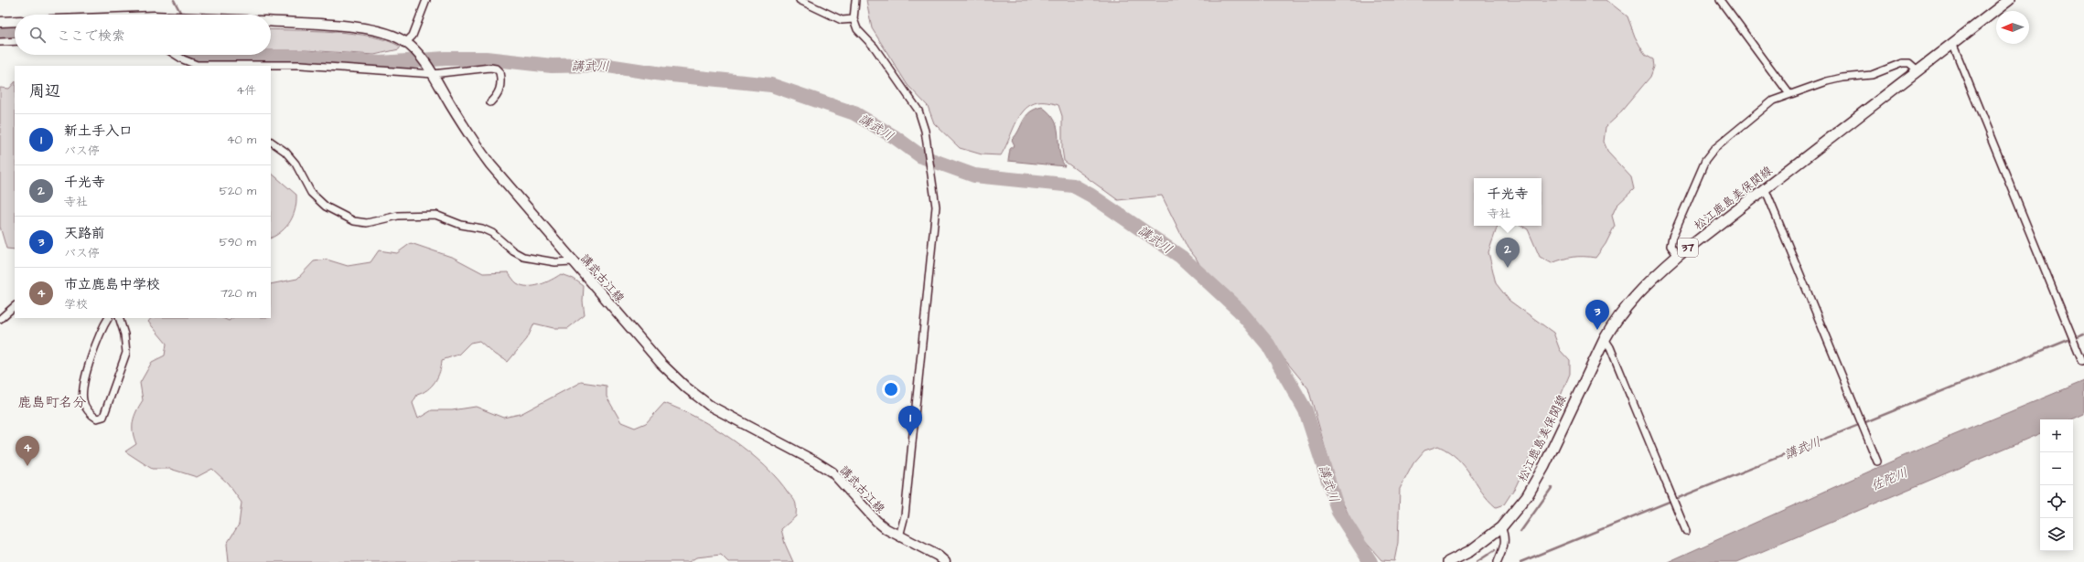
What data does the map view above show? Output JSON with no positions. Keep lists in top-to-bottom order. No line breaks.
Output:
{"streets":{"main road":["松江鹿島美保関線","37","講武古江線"]},"districts":["鹿島町名分"],"water":["講武川","佐陀川"],"north":"left","page":{"search":"ここで検索","heading":["周辺","4件"],"list":[{"mark":"1","name":"新土手入口","note":"バス停","value":"40 m"},{"mark":"2","name":"千光寺","note":"寺社","value":"520 m"},{"mark":"3","name":"天路前","note":"バス停","value":"590 m"},{"mark":"4","name":"市立鹿島中学校","note":"学校","value":"720 m"}],"popup":["千光寺","寺社"],"pins":["2","3","1","4"],"map_buttons":["+","−"]}}
